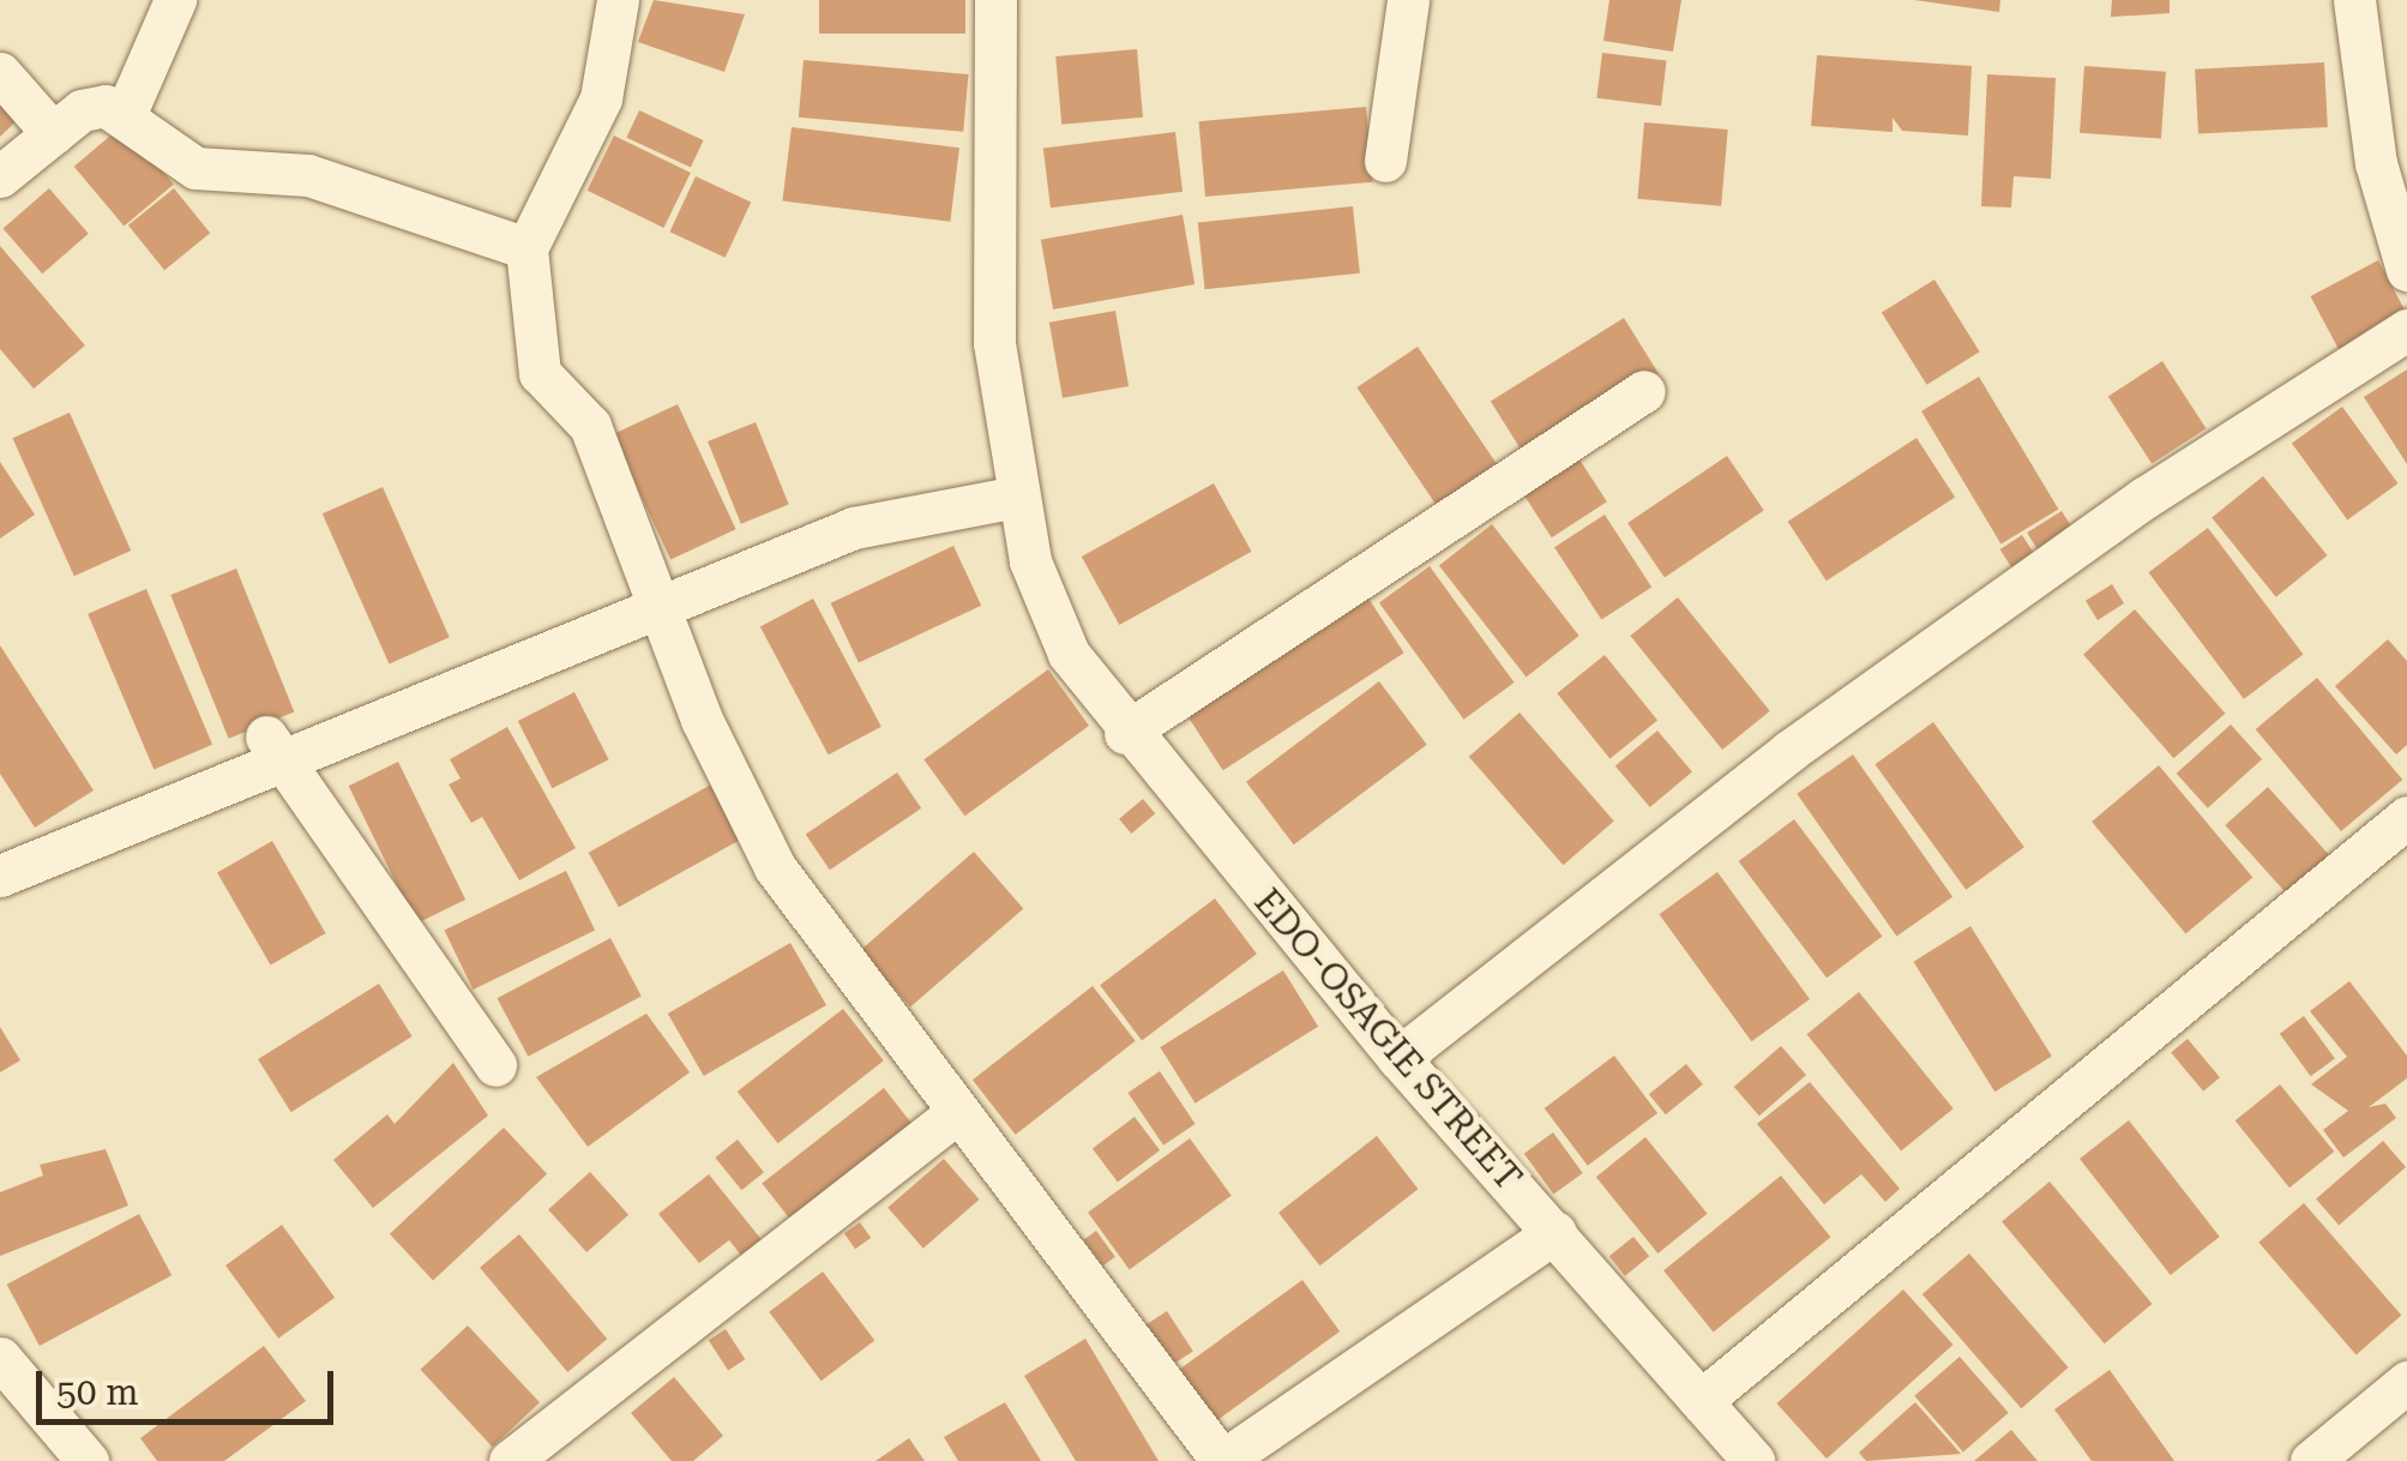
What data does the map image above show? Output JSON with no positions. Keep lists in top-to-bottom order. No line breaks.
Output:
{"streets":{"street":["EDO-OSAGIE STREET"]},"scale_bar":"50 m"}
